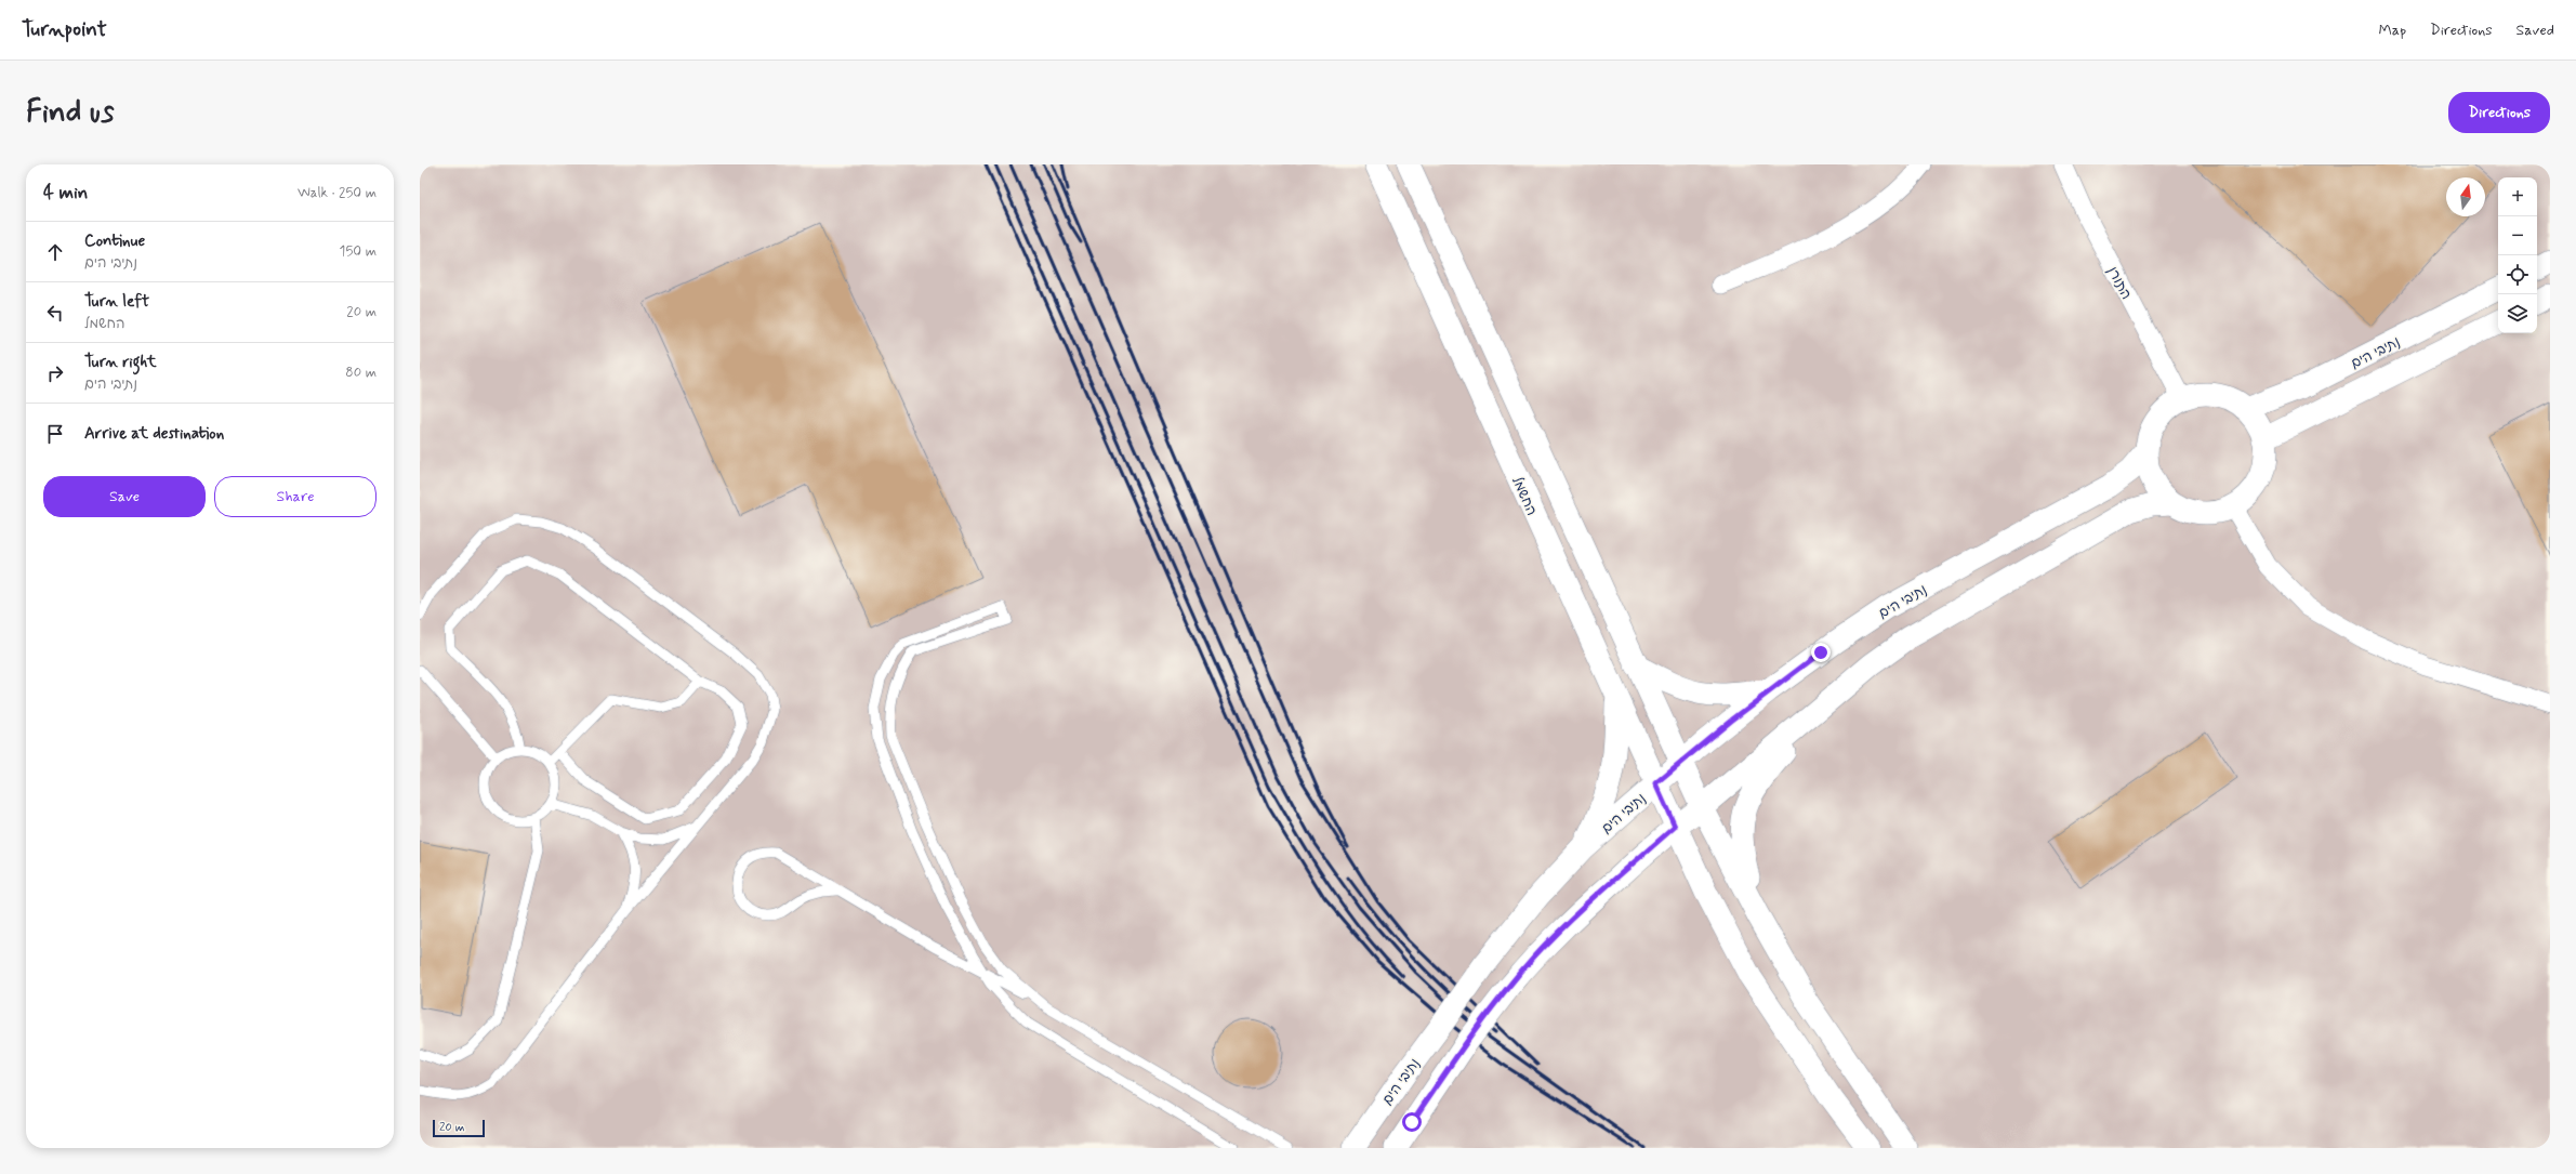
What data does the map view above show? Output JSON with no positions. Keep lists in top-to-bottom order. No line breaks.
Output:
{"streets":{"street":["התורן","נתיבי הים","החשמל"]},"crossings":[["התורן","נתיבי הים"],["נתיבי הים","החשמל"]],"scale_bar":"20 m","north":"top","page":{"header":"Turnpoint","nav":["Map","Directions","Saved"],"buttons":["Directions",["Save","Share"]],"title":"Find us","heading":["4 min","Walk · 250 m"],"map_buttons":["+","−"],"list":[["Continue","נתיבי הים","150 m"],["Turn left","החשמל","20 m"],["Turn right","נתיבי הים","80 m"],"Arrive at destination"],"scale":"20 m"}}
